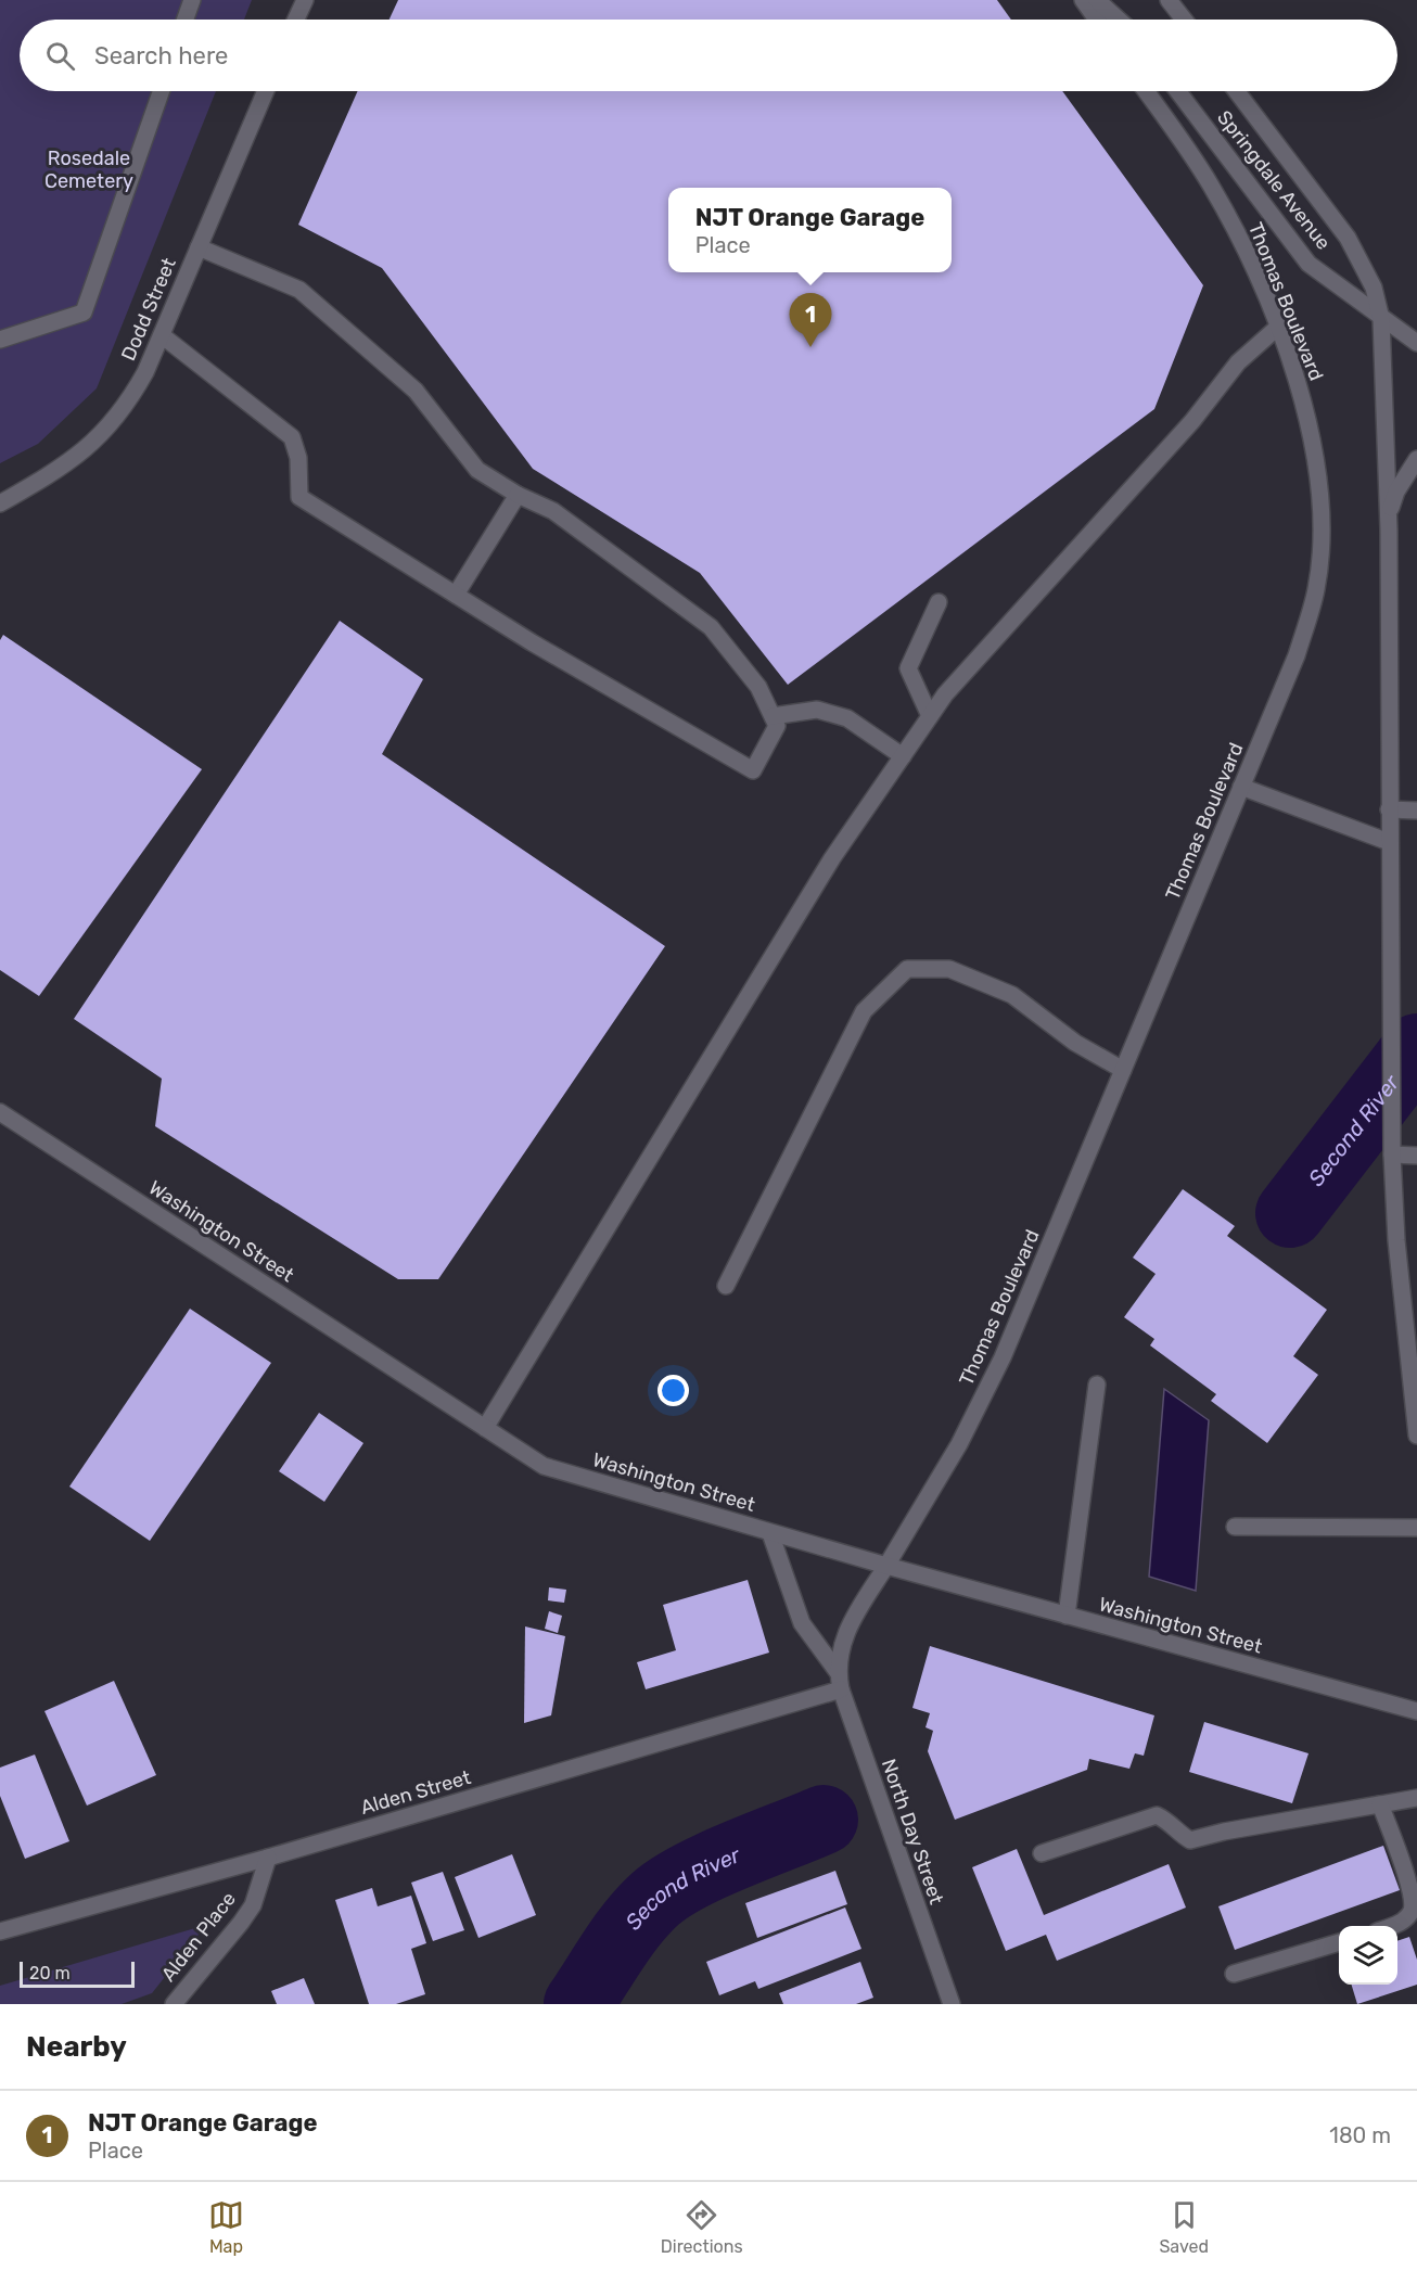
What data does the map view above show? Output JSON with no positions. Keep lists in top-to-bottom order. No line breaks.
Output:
{"streets":{"street":["Springdale Avenue","Thomas Boulevard","Dodd Street","Washington Street","Alden Street","North Day Street","Alden Place"]},"crossings":[["Thomas Boulevard","Washington Street"],["Thomas Boulevard","North Day Street"],["Washington Street","North Day Street"],["Alden Street","North Day Street"],["Alden Street","Alden Place"]],"water":["Second River"],"parks":["Rosedale Cemetery"],"scale_bar":"20 m","page":{"search":"Search here","popup":["NJT Orange Garage","Place"],"pins":"1","scale":"20 m","heading":"Nearby","list":[{"mark":"1","name":"NJT Orange Garage","note":"Place","value":"180 m"}],"nav":["Map","Directions","Saved"]}}
